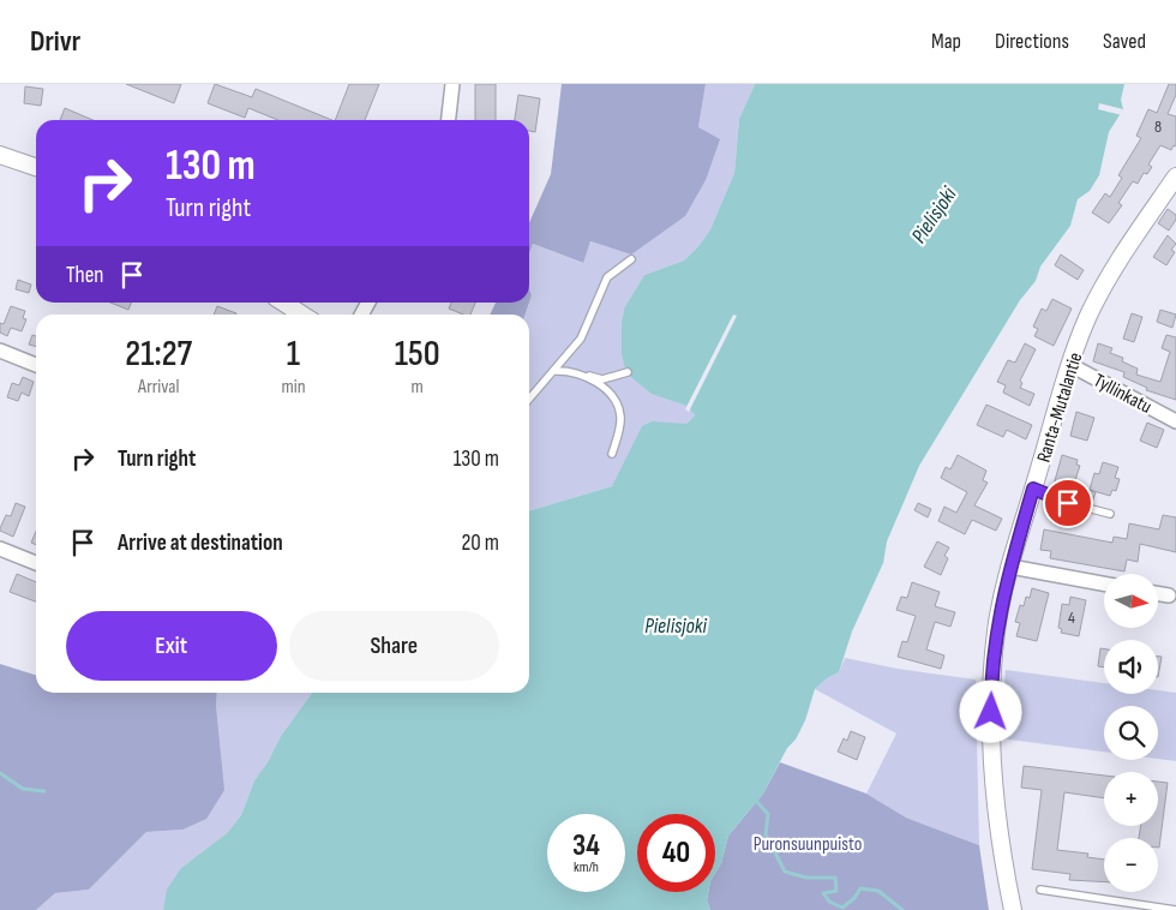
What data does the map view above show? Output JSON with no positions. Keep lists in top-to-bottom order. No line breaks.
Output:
{"streets":{"street":["Tyllinkatu","Ranta-Mutalantie"]},"crossings":[["Tyllinkatu","Ranta-Mutalantie"]],"water":["Pielisjoki"],"parks":["Puronsuunpuisto"],"house_numbers":["8","4"],"north":"right","page":{"header":"Drivr","nav":["Map","Directions","Saved"],"turn":["130 m","Turn right"],"then":"Then","eta":["21:27","Arrival","1","min","150","m"],"list":[{"name":"Turn right","value":"130 m"},{"name":"Arrive at destination","value":"20 m"}],"map_buttons":["+","−"],"buttons":["Exit","Share"],"speed":"34 km/h","limit":"40"}}
